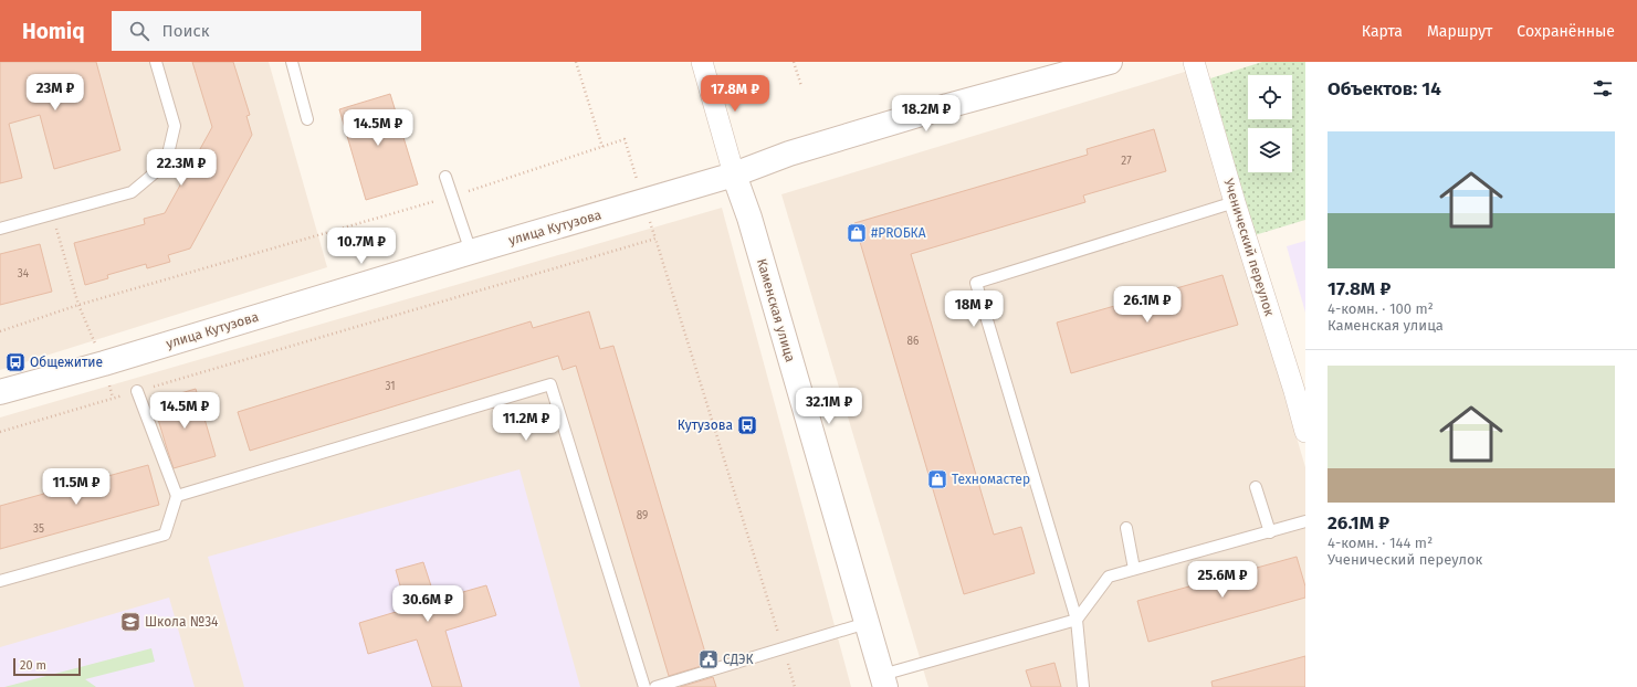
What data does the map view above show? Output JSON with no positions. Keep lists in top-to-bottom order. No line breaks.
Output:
{"streets":{"street":["улица Кутузова","Ученический переулок","Каменская улица"]},"crossings":[["улица Кутузова","Каменская улица"]],"places":{"shop":["#PROБКА","Техномастер"],"bus stop":["Общежитие","Кутузова"],"school or university":["Школа №34"],"public building":["СДЭК"]},"house_numbers":["27","34","86","31","89","35"],"scale_bar":"20 m","page":{"header":"Homiq","search":"Поиск","nav":["Карта","Маршрут","Сохранённые"],"heading":"Объектов: 14","price":["23M ₽","17.8M ₽","18.2M ₽","14.5M ₽","22.3M ₽","10.7M ₽","26.1M ₽","18M ₽","32.1M ₽","14.5M ₽","11.2M ₽","11.5M ₽","25.6M ₽","30.6M ₽"],"list":[{"name":"17.8M ₽","note":"4-комн. · 100 m² · Каменская улица"},{"name":"26.1M ₽","note":"4-комн. · 144 m² · Ученический переулок"}],"scale":"20 m"}}
